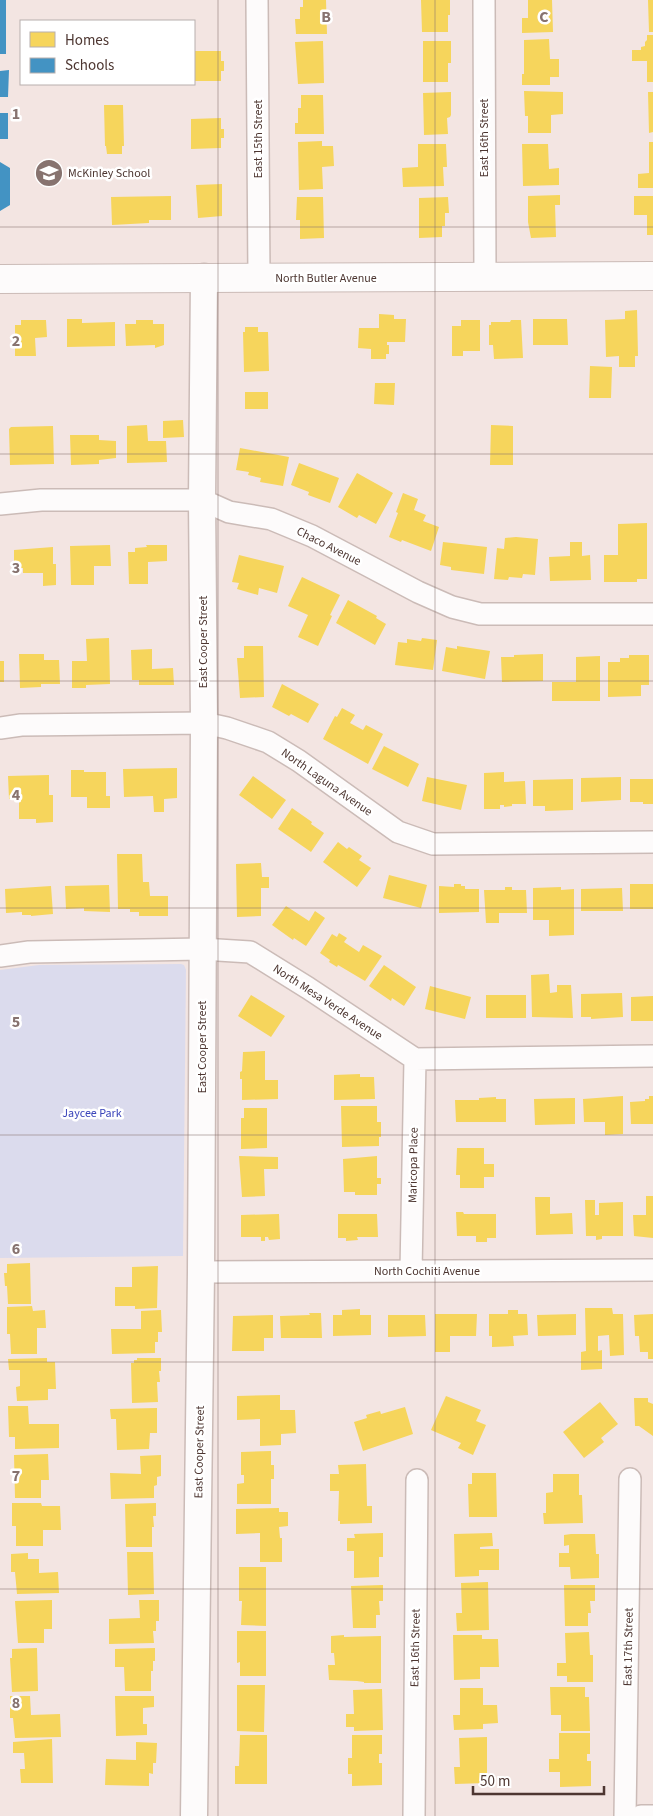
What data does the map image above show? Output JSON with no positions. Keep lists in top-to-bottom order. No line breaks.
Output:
{"streets":{"main road":["North Butler Avenue"],"street":["East 16th Street","East 15th Street","Chaco Avenue","East Cooper Street","North Laguna Avenue","North Mesa Verde Avenue","Maricopa Place","North Cochiti Avenue","East 17th Street"]},"crossings":[["East 16th Street","North Butler Avenue"],["East 15th Street","North Butler Avenue"],["North Butler Avenue","East Cooper Street"],["Chaco Avenue","East Cooper Street"],["East Cooper Street","North Laguna Avenue"],["East Cooper Street","North Mesa Verde Avenue"],["East Cooper Street","North Cochiti Avenue"],["North Mesa Verde Avenue","Maricopa Place"],["Maricopa Place","North Cochiti Avenue"]],"parks":["Jaycee Park"],"places":{"school or university":["McKinley School"]},"legend":["Homes","Schools"],"scale_bar":"50 m","grid":{"columns":["B","C"],"rows":["1","2","3","4","5","6","7","8"]}}
